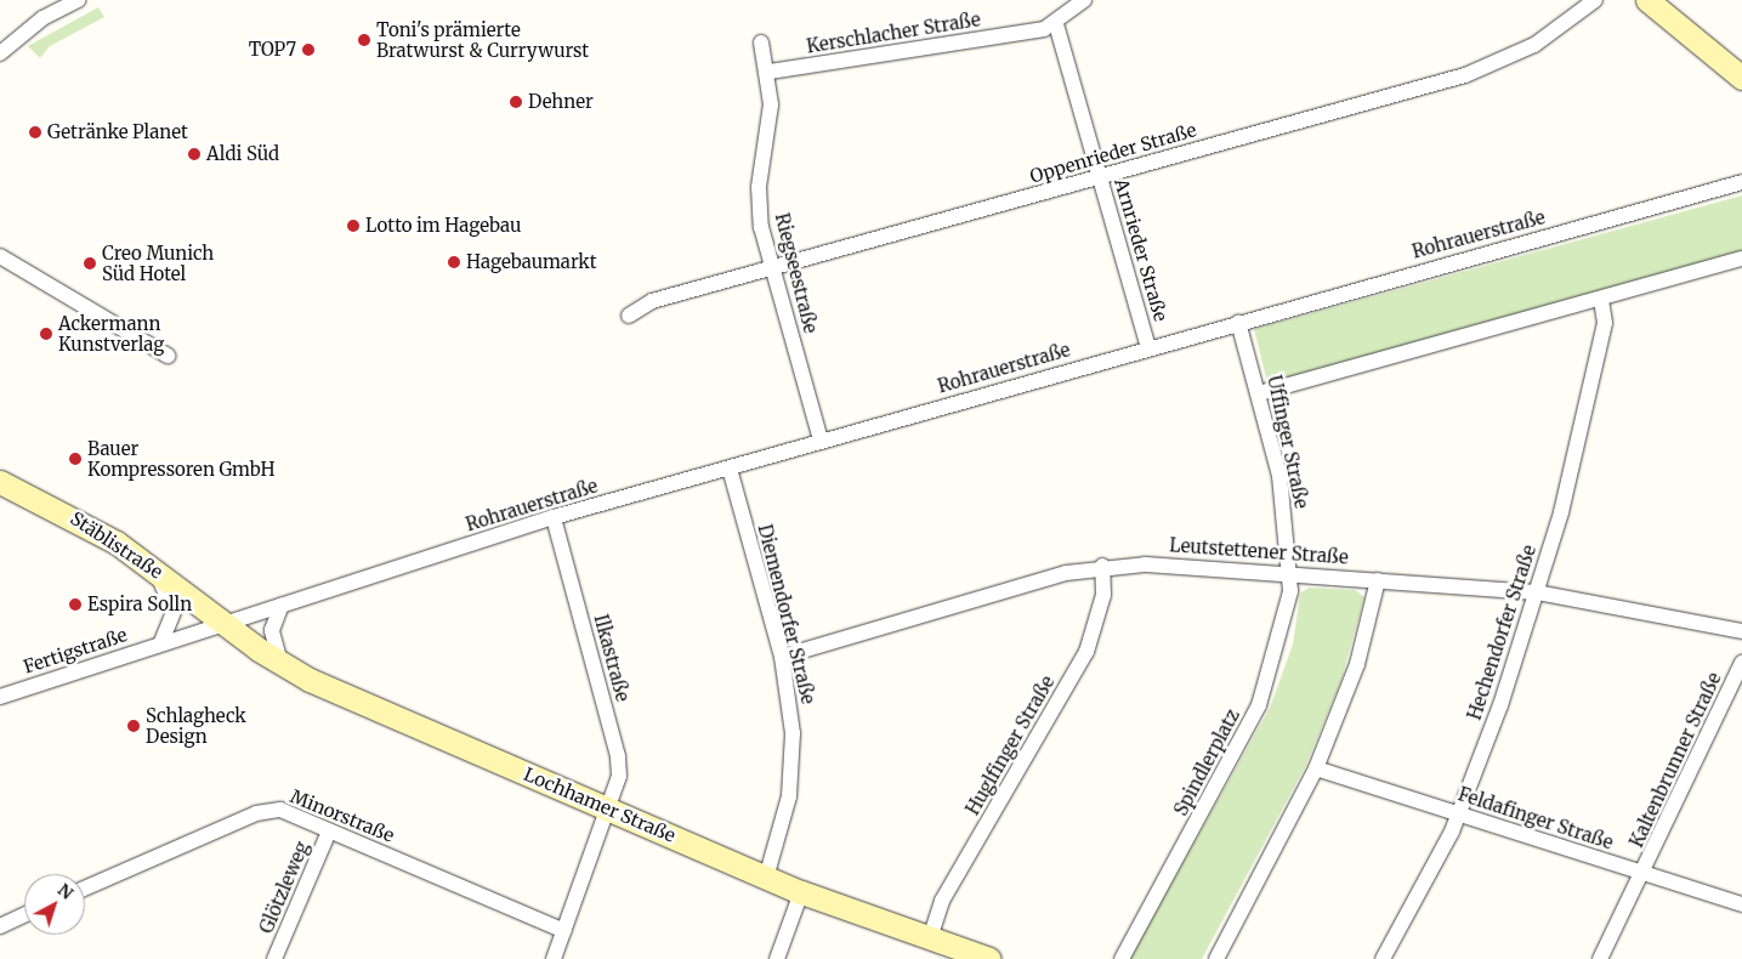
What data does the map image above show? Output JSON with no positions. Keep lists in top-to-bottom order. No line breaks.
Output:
{"streets":{"main road":["Stäblistraße","Lochhamer Straße"],"street":["Kerschlacher Straße","Oppenrieder Straße","Rohrauerstraße","Arnrieder Straße","Riegseestraße","Uffinger Straße","Leutstettener Straße","Diemendorfer Straße","Hechendorfer Straße","Fertigstraße","Ilkastraße","Huglfinger Straße","Kaltenbrunner Straße","Spindlerplatz","Minorstraße","Feldafinger Straße","Glötzleweg"]},"crossings":[["Kerschlacher Straße","Arnrieder Straße"],["Kerschlacher Straße","Riegseestraße"],["Oppenrieder Straße","Arnrieder Straße"],["Oppenrieder Straße","Riegseestraße"],["Rohrauerstraße","Arnrieder Straße"],["Rohrauerstraße","Riegseestraße"],["Rohrauerstraße","Uffinger Straße"],["Rohrauerstraße","Stäblistraße"],["Rohrauerstraße","Diemendorfer Straße"],["Rohrauerstraße","Fertigstraße"],["Rohrauerstraße","Ilkastraße"],["Rohrauerstraße","Lochhamer Straße"],["Uffinger Straße","Leutstettener Straße"],["Uffinger Straße","Spindlerplatz"],["Stäblistraße","Fertigstraße"],["Stäblistraße","Lochhamer Straße"],["Leutstettener Straße","Diemendorfer Straße"],["Leutstettener Straße","Hechendorfer Straße"],["Leutstettener Straße","Huglfinger Straße"],["Leutstettener Straße","Spindlerplatz"],["Diemendorfer Straße","Lochhamer Straße"],["Hechendorfer Straße","Feldafinger Straße"],["Fertigstraße","Lochhamer Straße"],["Ilkastraße","Lochhamer Straße"],["Ilkastraße","Minorstraße"],["Huglfinger Straße","Lochhamer Straße"],["Kaltenbrunner Straße","Feldafinger Straße"],["Minorstraße","Glötzleweg"]],"places":["Toni's prämierte Bratwurst & Currywurst","TOP7","Dehner","Getränke Planet","Aldi Süd","Lotto im Hagebau","Hagebaumarkt","Creo Munich Süd Hotel","Ackermann Kunstverlag","Bauer Kompressoren GmbH","Espira Solln","Schlagheck Design"],"north":"top right"}
